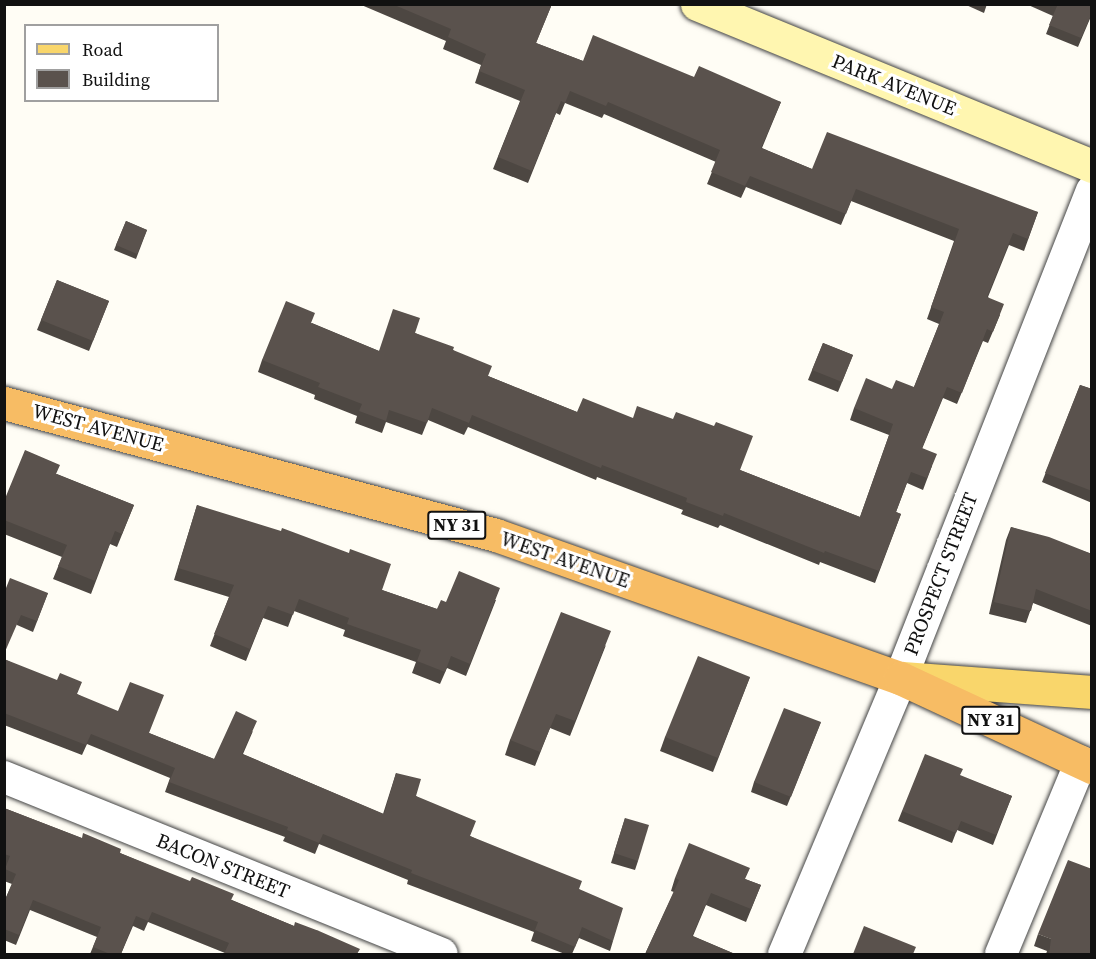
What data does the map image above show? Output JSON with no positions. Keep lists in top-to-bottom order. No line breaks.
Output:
{"streets":{"highway":["WEST AVENUE","NY 31"],"main road":["PARK AVENUE"],"street":["PROSPECT STREET","BACON STREET"]},"crossings":[["WEST AVENUE","NY 31"],["WEST AVENUE","PROSPECT STREET"],["NY 31","PROSPECT STREET"]],"legend":["Road","Building"]}
